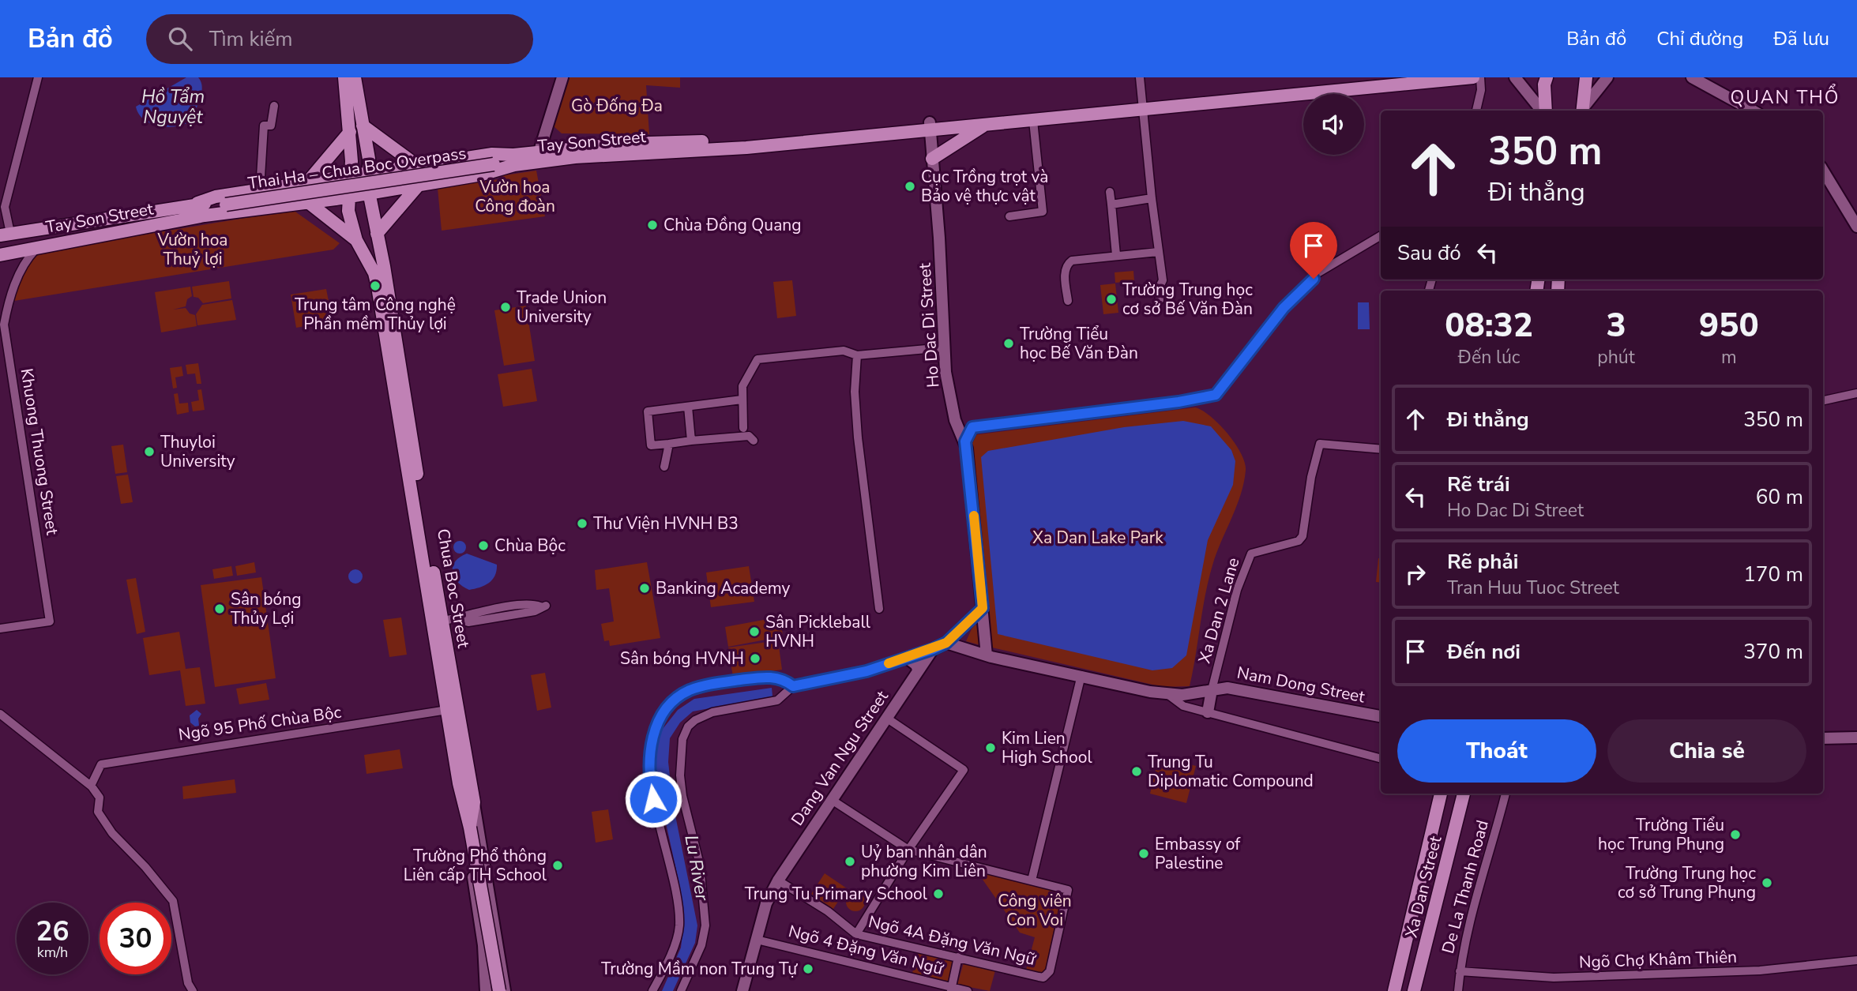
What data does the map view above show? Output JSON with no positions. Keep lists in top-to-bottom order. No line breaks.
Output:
{"streets":{"main road":["Tay Son Street","Thai Ha – Chua Boc Overpass","Chua Boc Street","Xa Dan Street"],"street":["Ho Dac Di Street","Khuong Thuong Street","Xa Dan 2 Lane","Nam Dong Street","Ngõ 95 Phố Chùa Bộc","Dang Van Ngu Street","De La Thanh Road","Ngõ 4A Đặng Văn Ngữ","Ngõ 4 Đặng Văn Ngữ","Ngõ Chợ Khâm Thiên"]},"crossings":[["Tay Son Street","Thai Ha – Chua Boc Overpass"],["Tay Son Street","Ho Dac Di Street"],["Tay Son Street","Khuong Thuong Street"],["Tay Son Street","Chua Boc Street"],["Ho Dac Di Street","Dang Van Ngu Street"],["Chua Boc Street","Ngõ 95 Phố Chùa Bộc"],["Xa Dan 2 Lane","Nam Dong Street"],["Dang Van Ngu Street","Ngõ 4A Đặng Văn Ngữ"],["Dang Van Ngu Street","Ngõ 4 Đặng Văn Ngữ"],["De La Thanh Road","Ngõ Chợ Khâm Thiên"]],"districts":["QUAN THỔ"],"water":["Hồ Tẩm Nguyệt","Lu River"],"parks":["Gò Đống Đa","Vườn hoa Công đoàn","Vườn hoa Thuỷ lợi","Xa Dan Lake Park","Công viên Con Voi"],"places":["Cục Trồng trọt và Bảo vệ thực vật","Chùa Đồng Quang","Trung tâm Công nghệ Phần mềm Thủy lợi","Trường Trung học cơ sở Bế Văn Đàn","Trade Union University","Trường Tiểu học Bế Văn Đàn","Thuyloi University","Thư Viện HVNH B3","Chùa Bộc","Banking Academy","Sân bóng Thủy Lợi","Sân Pickleball HVNH","Sân bóng HVNH","Kim Lien High School","Trung Tu Diplomatic Compound","Trường Tiểu học Trung Phụng","Embassy of Palestine","Uỷ ban nhân dân phường Kim Liên","Trường Phổ thông Liên cấp TH School","Trường Trung học cơ sở Trung Phụng","Trung Tu Primary School","Trường Mầm non Trung Tự"],"page":{"header":"Bản đồ","search":"Tìm kiếm","nav":["Bản đồ","Chỉ đường","Đã lưu"],"turn":["350 m","Đi thẳng"],"then":"Sau đó","eta":["08:32","Đến lúc","3","phút","950","m"],"list":[{"name":"Đi thẳng","value":"350 m"},{"name":"Rẽ trái","note":"Ho Dac Di Street","value":"60 m"},{"name":"Rẽ phải","note":"Tran Huu Tuoc Street","value":"170 m"},{"name":"Đến nơi","value":"370 m"}],"buttons":["Thoát","Chia sẻ"],"speed":"26 km/h","limit":"30"}}
